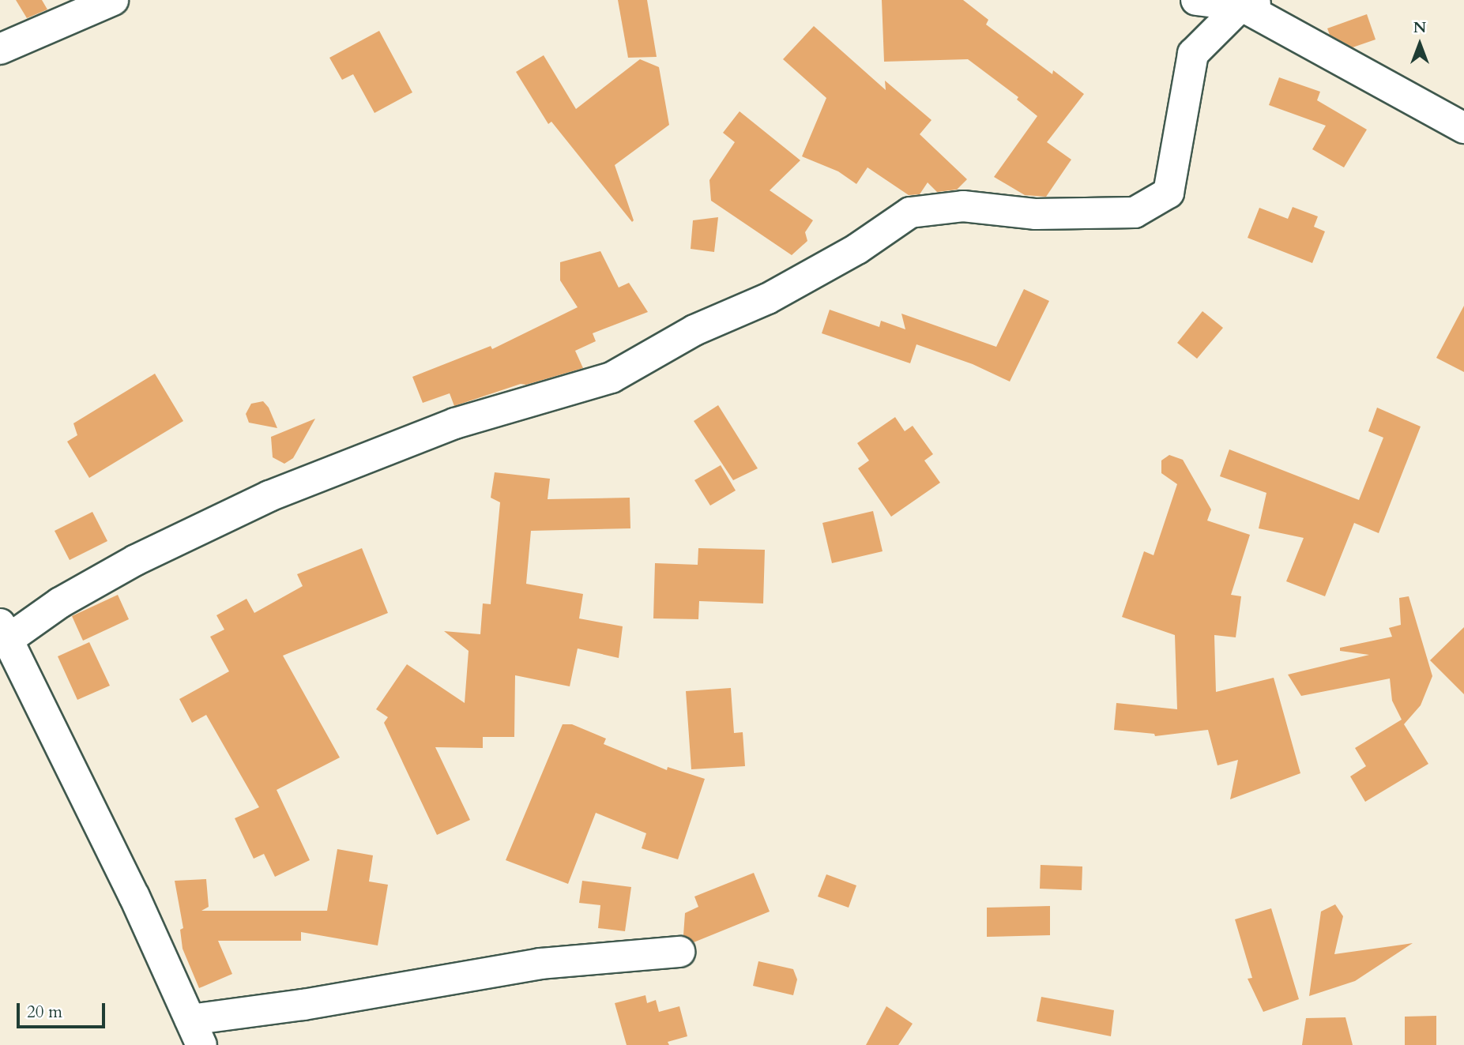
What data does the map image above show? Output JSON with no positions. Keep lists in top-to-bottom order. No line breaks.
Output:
{"scale_bar":"20 m","north":"top"}
